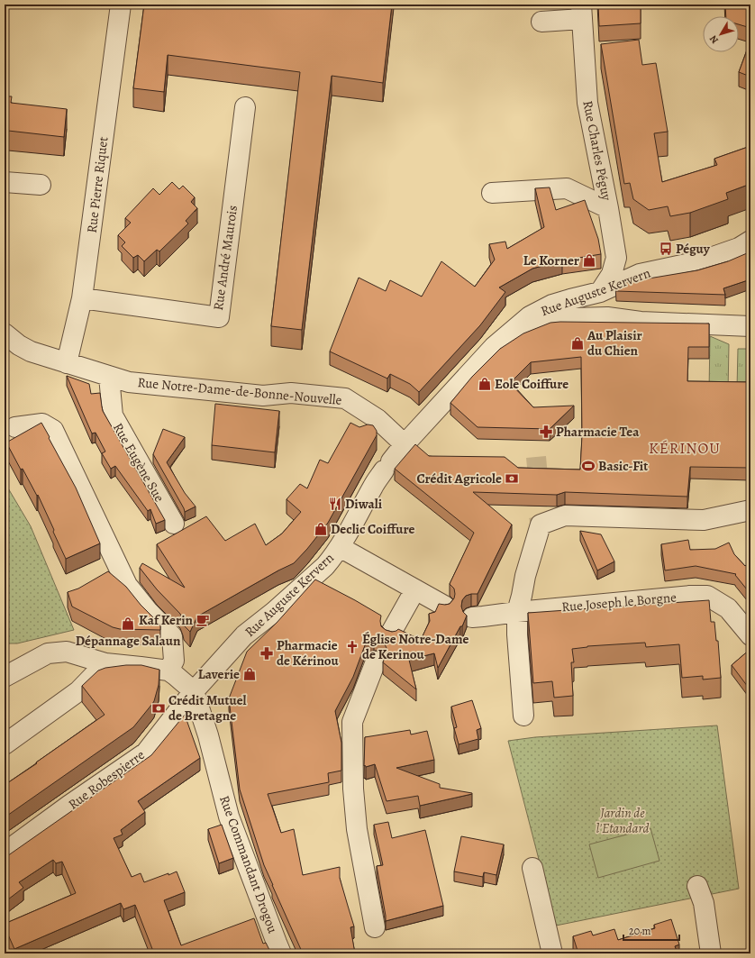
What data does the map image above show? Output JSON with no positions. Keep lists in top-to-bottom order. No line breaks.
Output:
{"streets":{"street":["Rue Charles Péguy","Rue Pierre Riquet","Rue André Maurois","Rue Auguste Kervern","Rue Notre-Dame-de-Bonne-Nouvelle","Rue Eugène Sue","Rue Joseph le Borgne","Rue Robespierre","Rue Commandant Drogou"]},"crossings":[["Rue Charles Péguy","Rue Auguste Kervern"],["Rue Pierre Riquet","Rue André Maurois"],["Rue Pierre Riquet","Rue Notre-Dame-de-Bonne-Nouvelle"],["Rue Auguste Kervern","Rue Notre-Dame-de-Bonne-Nouvelle"],["Rue Auguste Kervern","Rue Robespierre"],["Rue Auguste Kervern","Rue Commandant Drogou"],["Rue Notre-Dame-de-Bonne-Nouvelle","Rue Eugène Sue"],["Rue Robespierre","Rue Commandant Drogou"]],"districts":["KÉRINOU"],"parks":["Jardin de l'Etandard"],"places":{"bus stop":["Péguy"],"shop":["Le Korner","Au Plaisir du Chien","Eole Coiffure","Declic Coiffure","Dépannage Salaun","Laverie"],"pharmacy":["Pharmacie Tea","Pharmacie de Kérinou"],"sports":["Basic-Fit"],"bank":["Crédit Agricole","Crédit Mutuel de Bretagne"],"restaurant":["Diwali"],"cafe":["Kaf Kerin"],"church":["Église Notre-Dame de Kerinou"]},"scale_bar":"20 m","north":"bottom left"}
